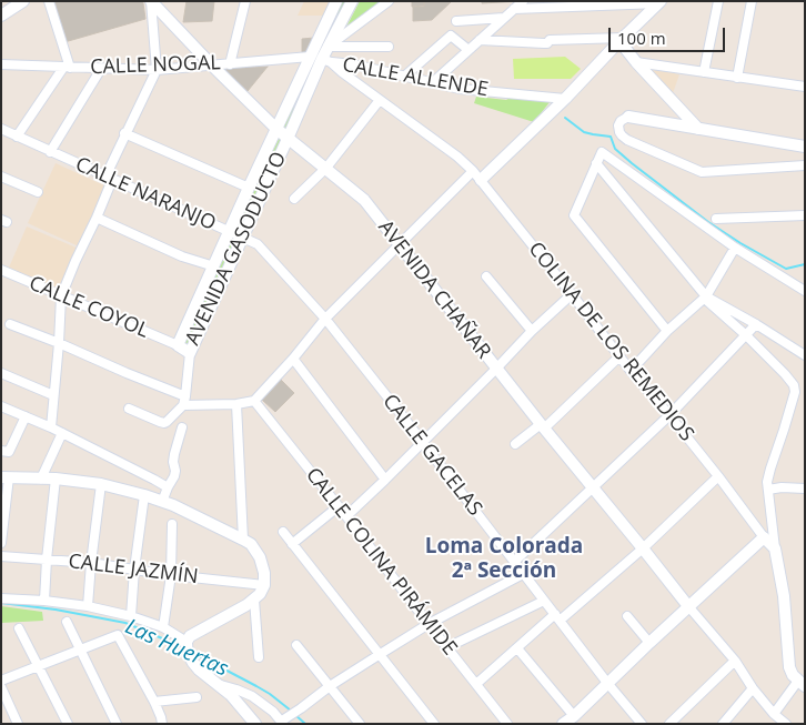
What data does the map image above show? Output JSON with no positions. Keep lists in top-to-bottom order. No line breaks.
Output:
{"streets":{"street":["CALLE NOGAL","CALLE ALLENDE","CALLE NARANJO","AVENIDA GASODUCTO","AVENIDA CHAÑAR","CALLE COYOL","COLINA DE LOS REMEDIOS","CALLE GACELAS","CALLE COLINA PIRÁMIDE","CALLE JAZMÍN"]},"crossings":[["CALLE NOGAL","AVENIDA GASODUCTO"],["CALLE NOGAL","AVENIDA CHAÑAR"],["CALLE ALLENDE","AVENIDA GASODUCTO"],["CALLE ALLENDE","COLINA DE LOS REMEDIOS"],["CALLE NARANJO","AVENIDA GASODUCTO"],["CALLE NARANJO","CALLE GACELAS"],["AVENIDA GASODUCTO","AVENIDA CHAÑAR"],["AVENIDA GASODUCTO","CALLE COYOL"],["AVENIDA GASODUCTO","COLINA DE LOS REMEDIOS"]],"districts":["Loma Colorada 2ª Sección"],"water":["Las Huertas"],"scale_bar":"100 m"}
